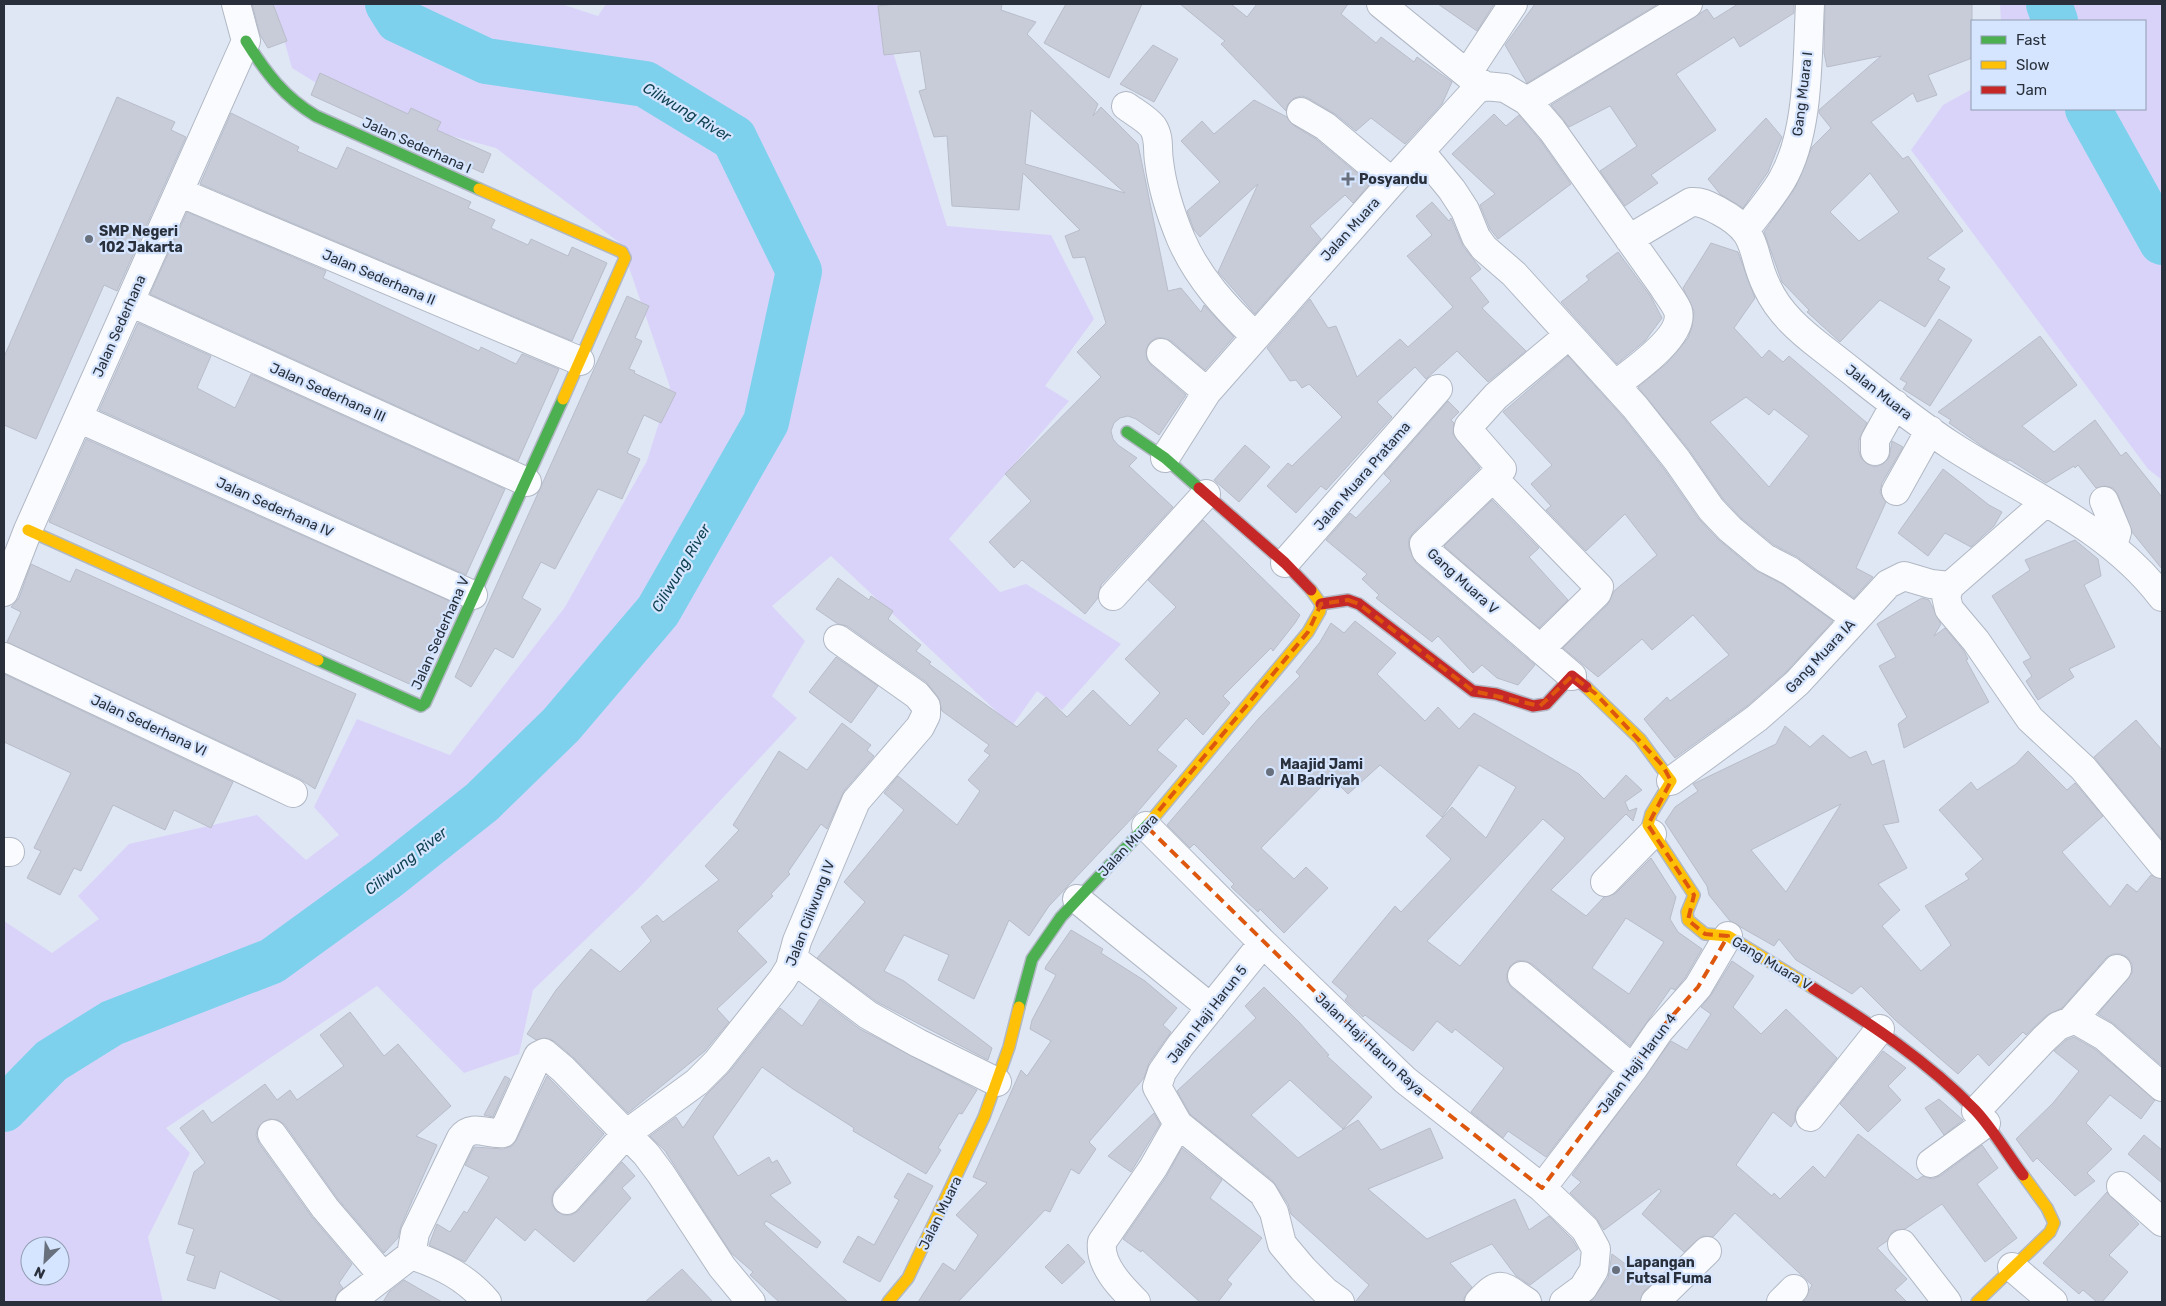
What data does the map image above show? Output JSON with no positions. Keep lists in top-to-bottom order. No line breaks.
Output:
{"streets":{"street":["Gang Muara I","Jalan Sederhana I","Jalan Muara","Jalan Sederhana II","Jalan Sederhana","Jalan Sederhana III","Jalan Muara Pratama","Jalan Sederhana IV","Gang Muara V","Jalan Sederhana V","Gang Muara IA","Jalan Sederhana VI","Jalan Ciliwung IV","Jalan Haji Harun 5","Jalan Haji Harun Raya","Jalan Haji Harun 4"]},"crossings":[["Gang Muara I","Jalan Muara"],["Jalan Sederhana I","Jalan Sederhana"],["Jalan Sederhana I","Jalan Sederhana V"],["Jalan Muara","Jalan Haji Harun Raya"],["Jalan Sederhana II","Jalan Sederhana"],["Jalan Sederhana II","Jalan Sederhana V"],["Jalan Sederhana","Jalan Sederhana III"],["Jalan Sederhana","Jalan Sederhana IV"],["Jalan Sederhana","Jalan Sederhana V"],["Jalan Sederhana III","Jalan Sederhana V"],["Jalan Sederhana IV","Jalan Sederhana V"],["Gang Muara V","Gang Muara IA"],["Gang Muara V","Jalan Haji Harun 4"],["Jalan Haji Harun 5","Jalan Haji Harun Raya"],["Jalan Haji Harun Raya","Jalan Haji Harun 4"]],"water":["Ciliwung River"],"places":{"health":["Posyandu"],"other":["SMP Negeri 102 Jakarta","Maajid Jami Al Badriyah","Lapangan Futsal Fuma"]},"legend":["Fast","Slow","Jam"],"north":"bottom left"}
